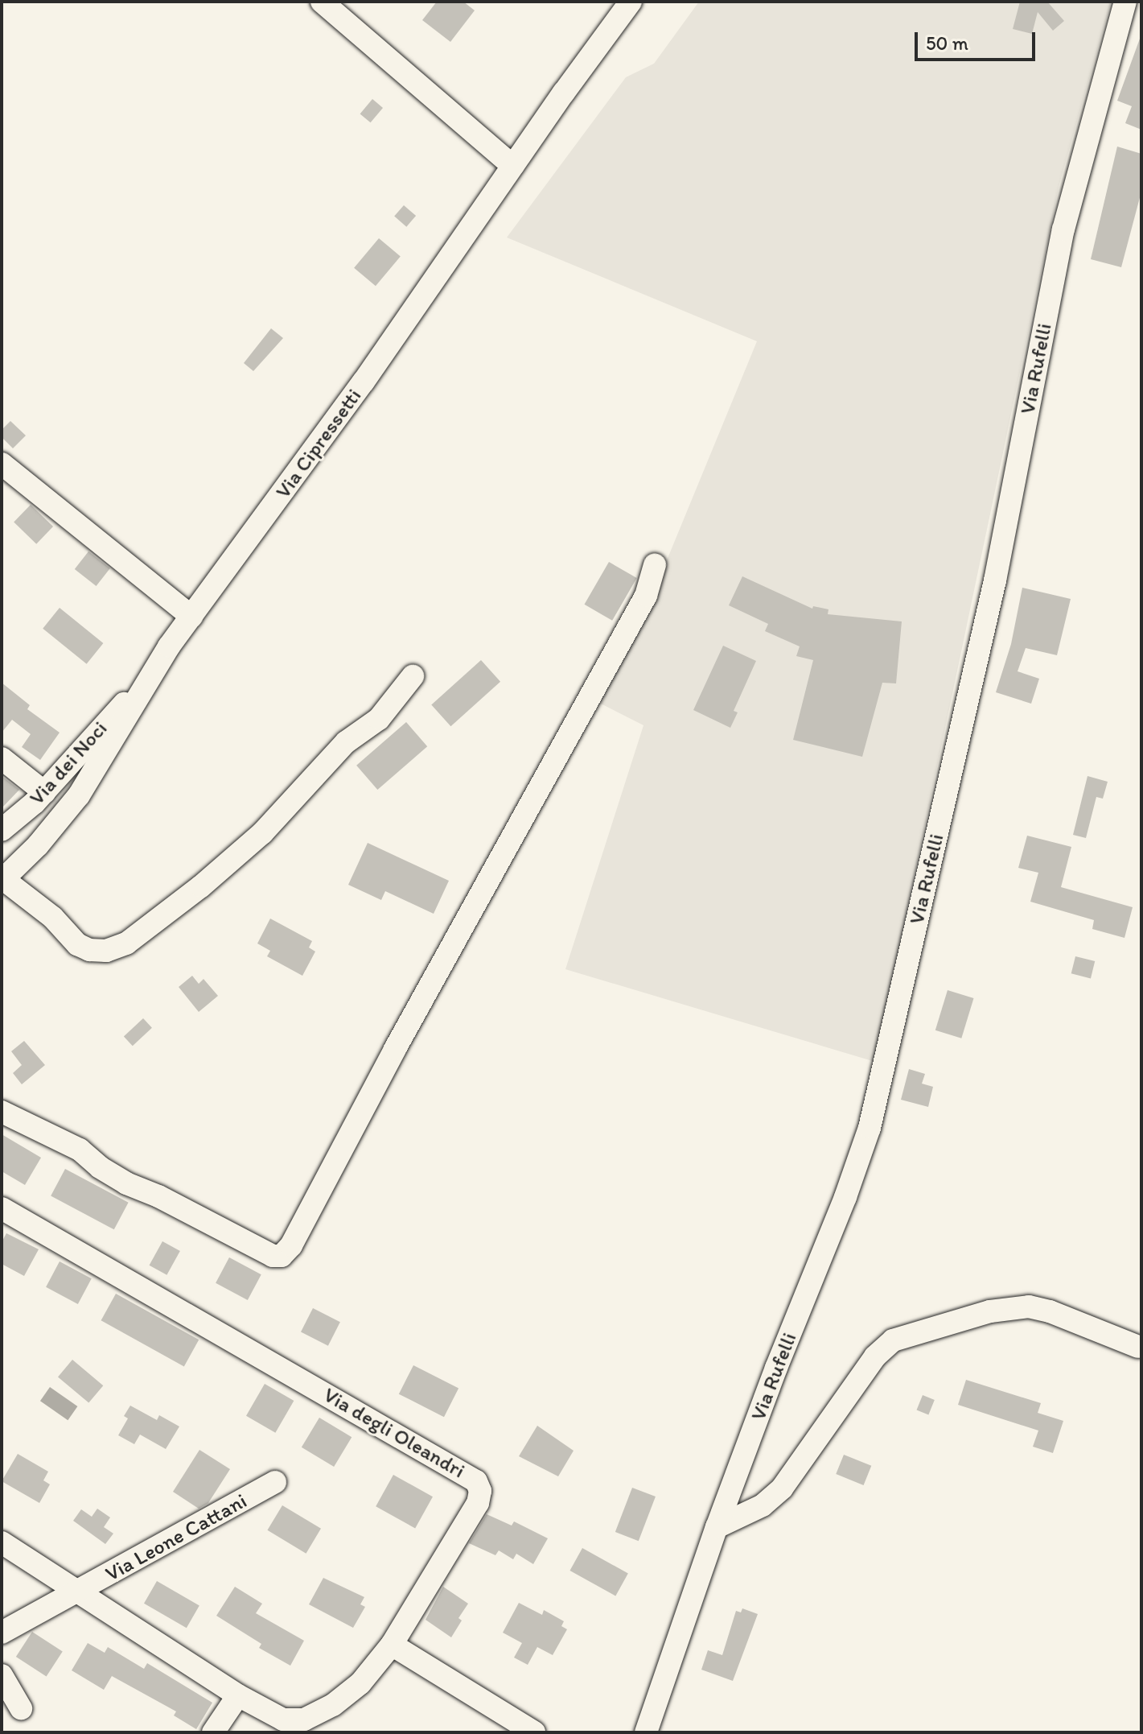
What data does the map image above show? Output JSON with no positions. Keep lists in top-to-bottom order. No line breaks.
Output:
{"streets":{"street":["Via Rufelli","Via Cipressetti","Via dei Noci","Via degli Oleandri","Via Leone Cattani"]},"crossings":[["Via Cipressetti","Via dei Noci"],["Via degli Oleandri","Via Leone Cattani"]],"scale_bar":"50 m"}
